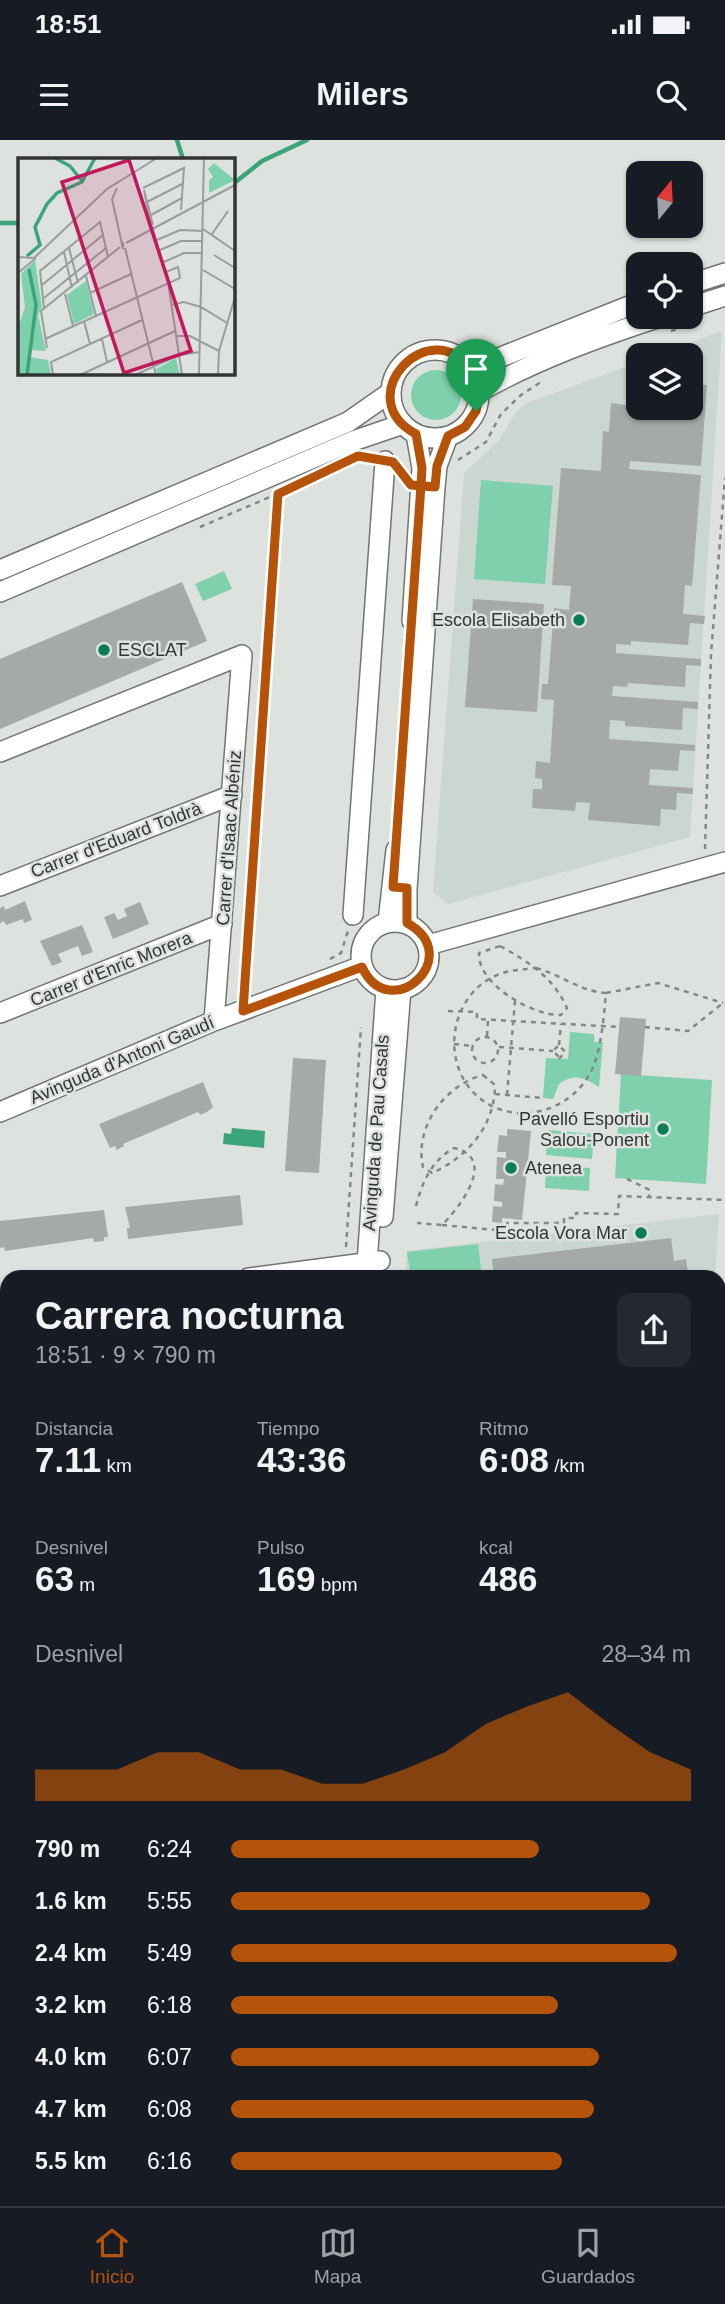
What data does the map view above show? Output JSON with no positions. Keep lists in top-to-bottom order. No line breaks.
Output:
{"streets":{"street":["Carrer d'Isaac Albéniz","Carrer d'Eduard Toldrà","Carrer d'Enric Morera","Avinguda d'Antoni Gaudí","Avinguda de Pau Casals"]},"crossings":[["Carrer d'Isaac Albéniz","Carrer d'Eduard Toldrà"],["Carrer d'Isaac Albéniz","Carrer d'Enric Morera"],["Carrer d'Isaac Albéniz","Avinguda d'Antoni Gaudí"],["Avinguda d'Antoni Gaudí","Avinguda de Pau Casals"]],"places":["Escola Elisabeth","ESCLAT","Pavelló Esportiu Salou-Ponent","Atenea","Escola Vora Mar"],"north":"top","page":{"status":"18:51","header":"Milers","heading":["Carrera nocturna","18:51 · 9 × 790 m"],"stats":[["Distancia","7.11 km"],["Tiempo","43:36"],["Ritmo","6:08 /km"],["Desnivel","63 m"],["Pulso","169 bpm"],["kcal","486"]],"chart":["Desnivel","28–34 m"],"list":[{"name":"790 m","note":"6:24"},{"name":"1.6 km","note":"5:55"},{"name":"2.4 km","note":"5:49"},{"name":"3.2 km","note":"6:18"},{"name":"4.0 km","note":"6:07"},{"name":"4.7 km","note":"6:08"},{"name":"5.5 km","note":"6:16"}],"tabs":["Inicio","Mapa","Guardados"]}}
